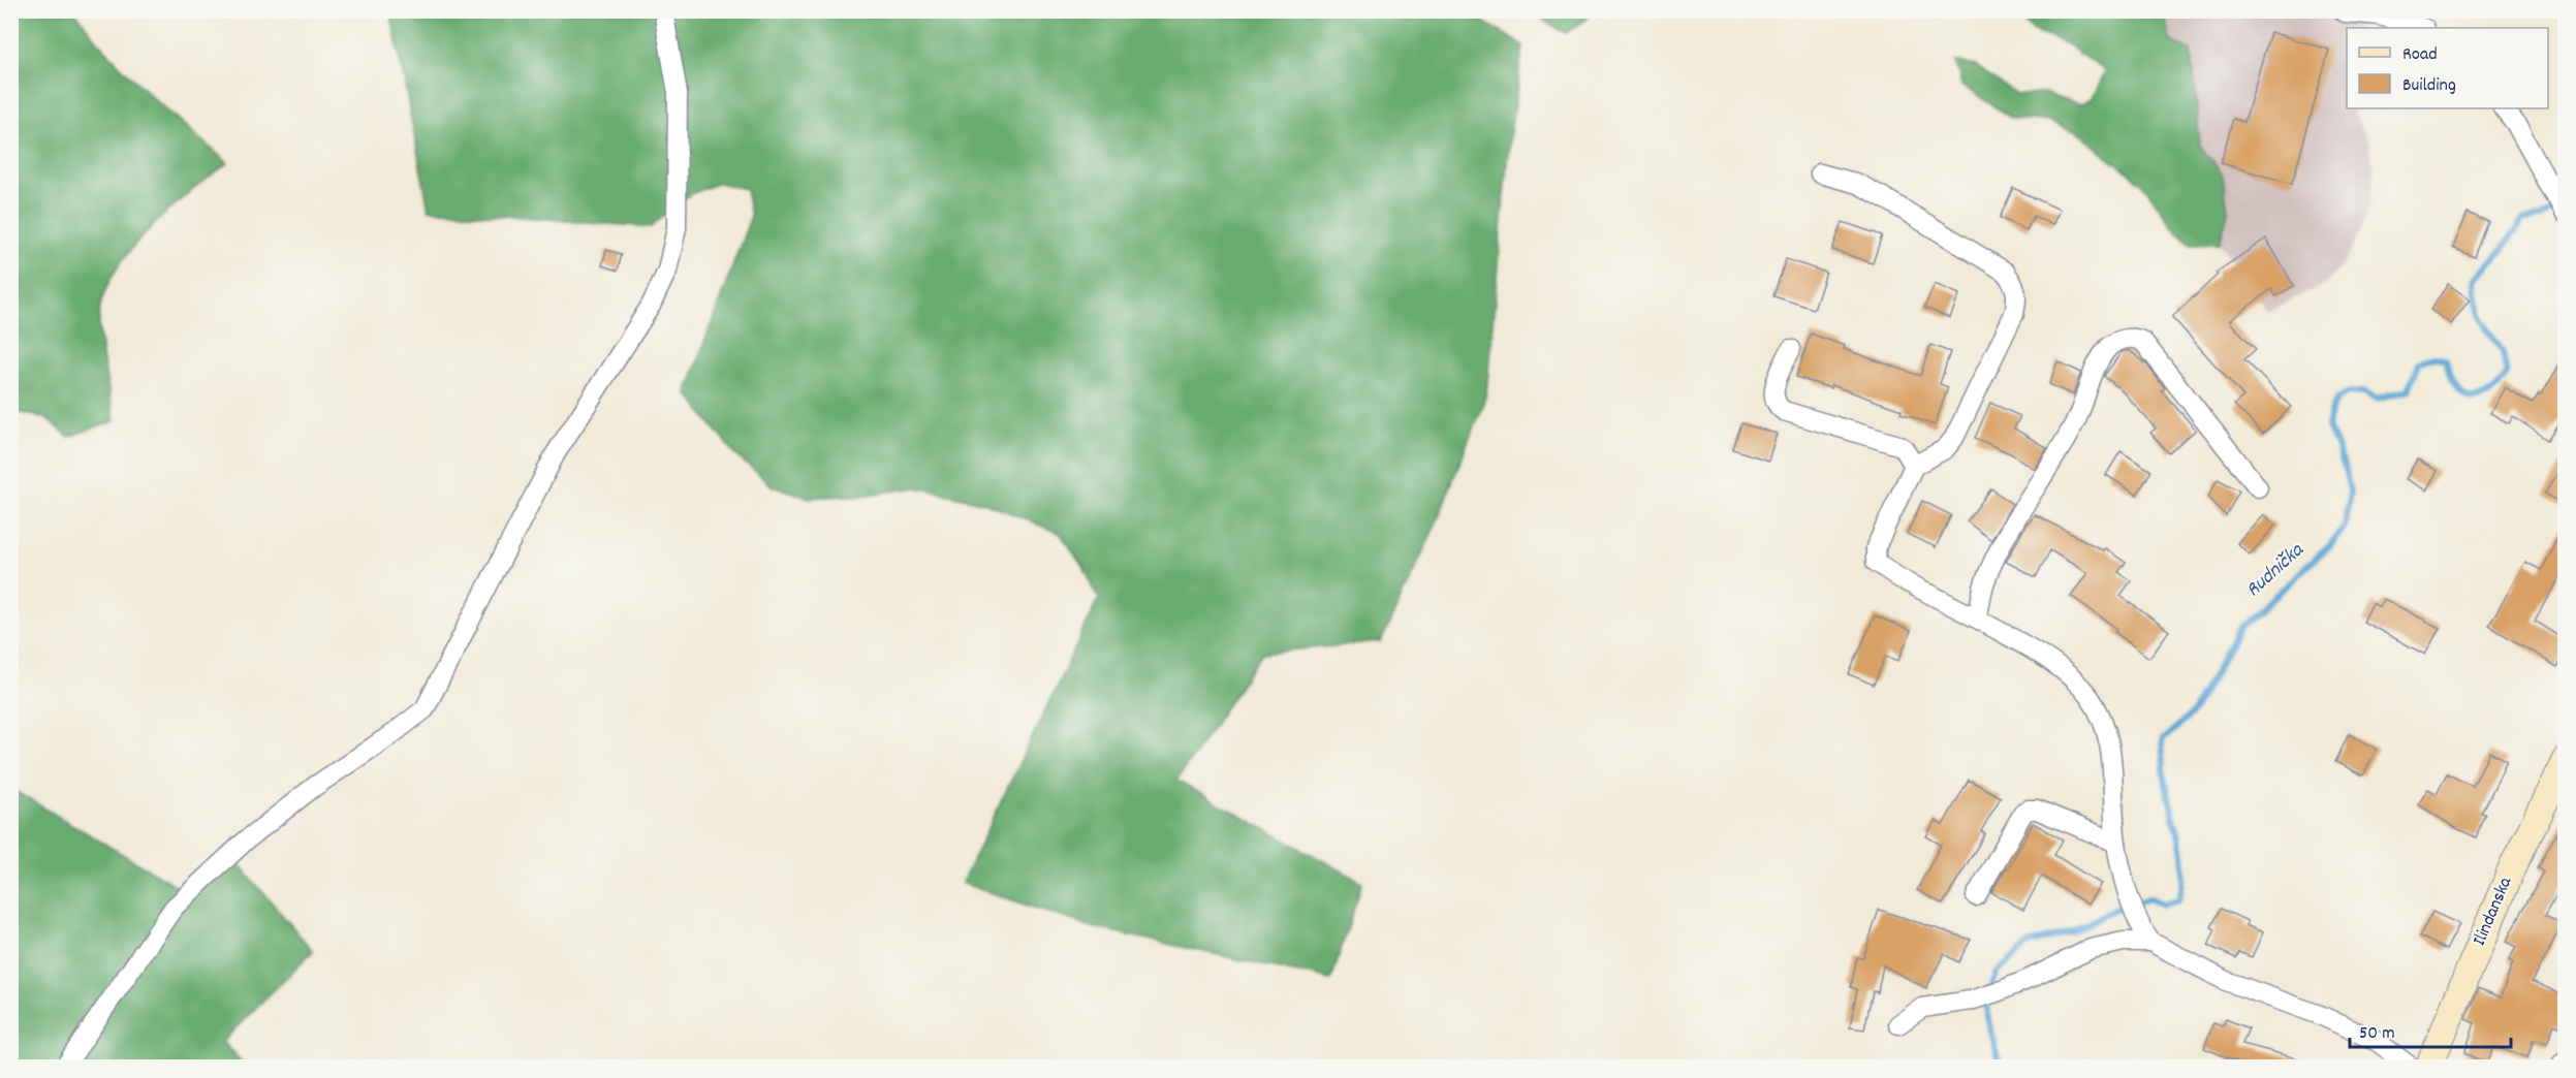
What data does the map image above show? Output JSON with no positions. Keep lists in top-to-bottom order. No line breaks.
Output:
{"streets":{"street":["Ilindanska"]},"water":["Rudnička"],"legend":["Road","Building"],"scale_bar":"50 m"}
